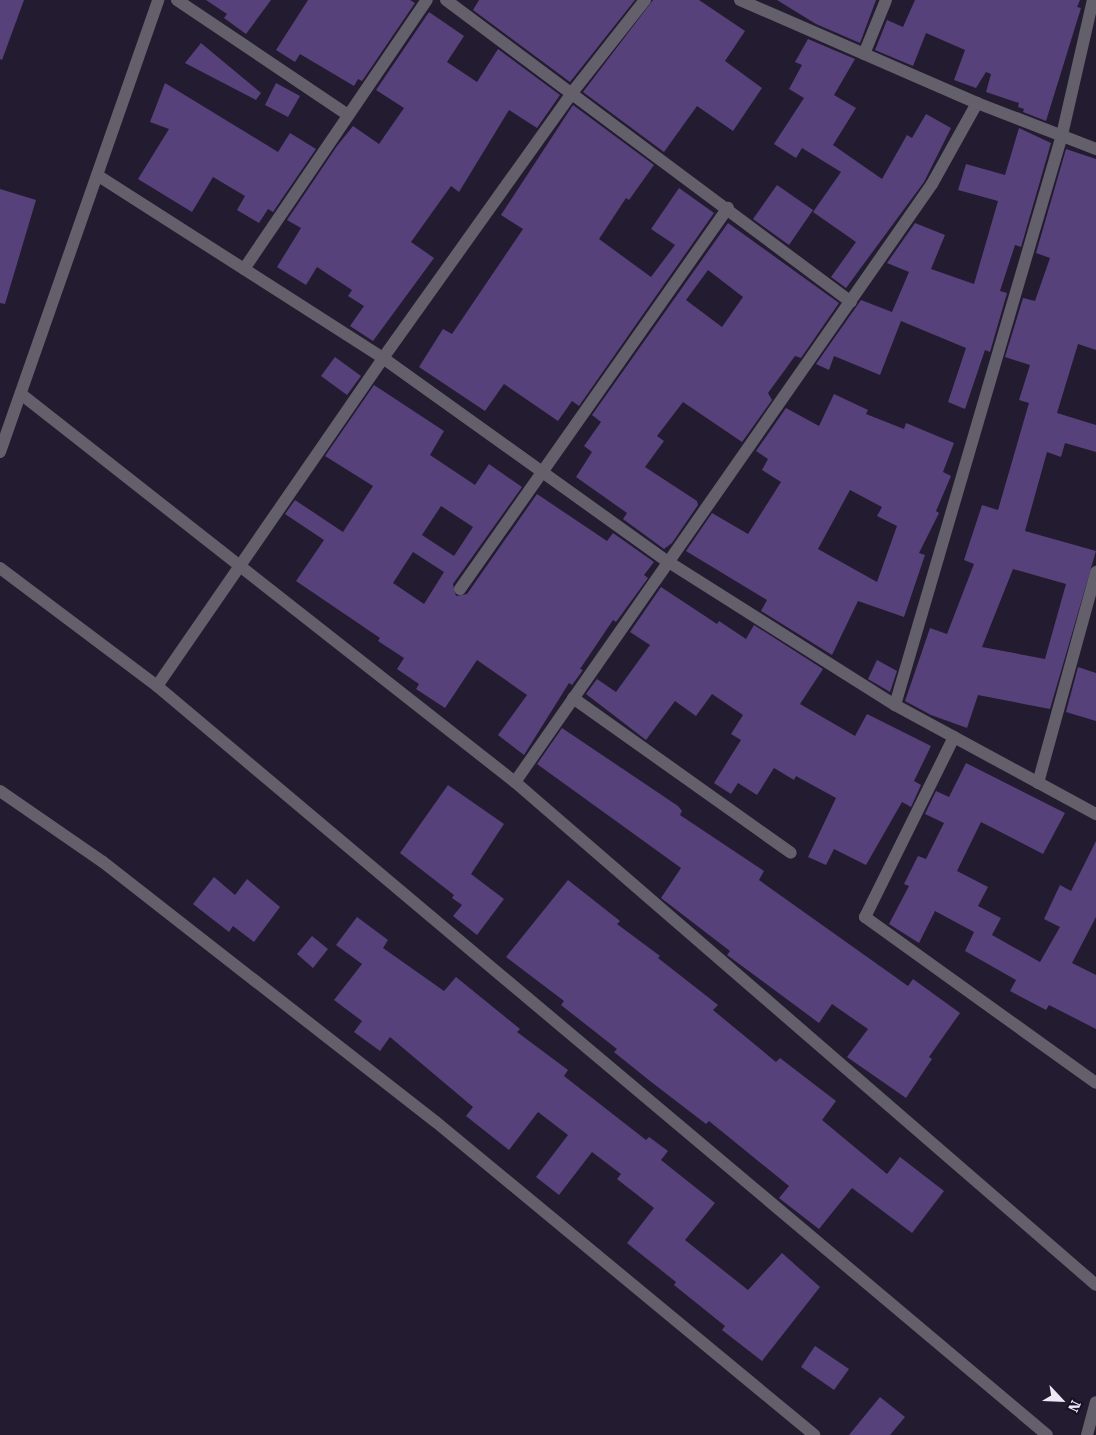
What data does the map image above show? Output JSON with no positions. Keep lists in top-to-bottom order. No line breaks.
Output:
{"north":"bottom right"}
